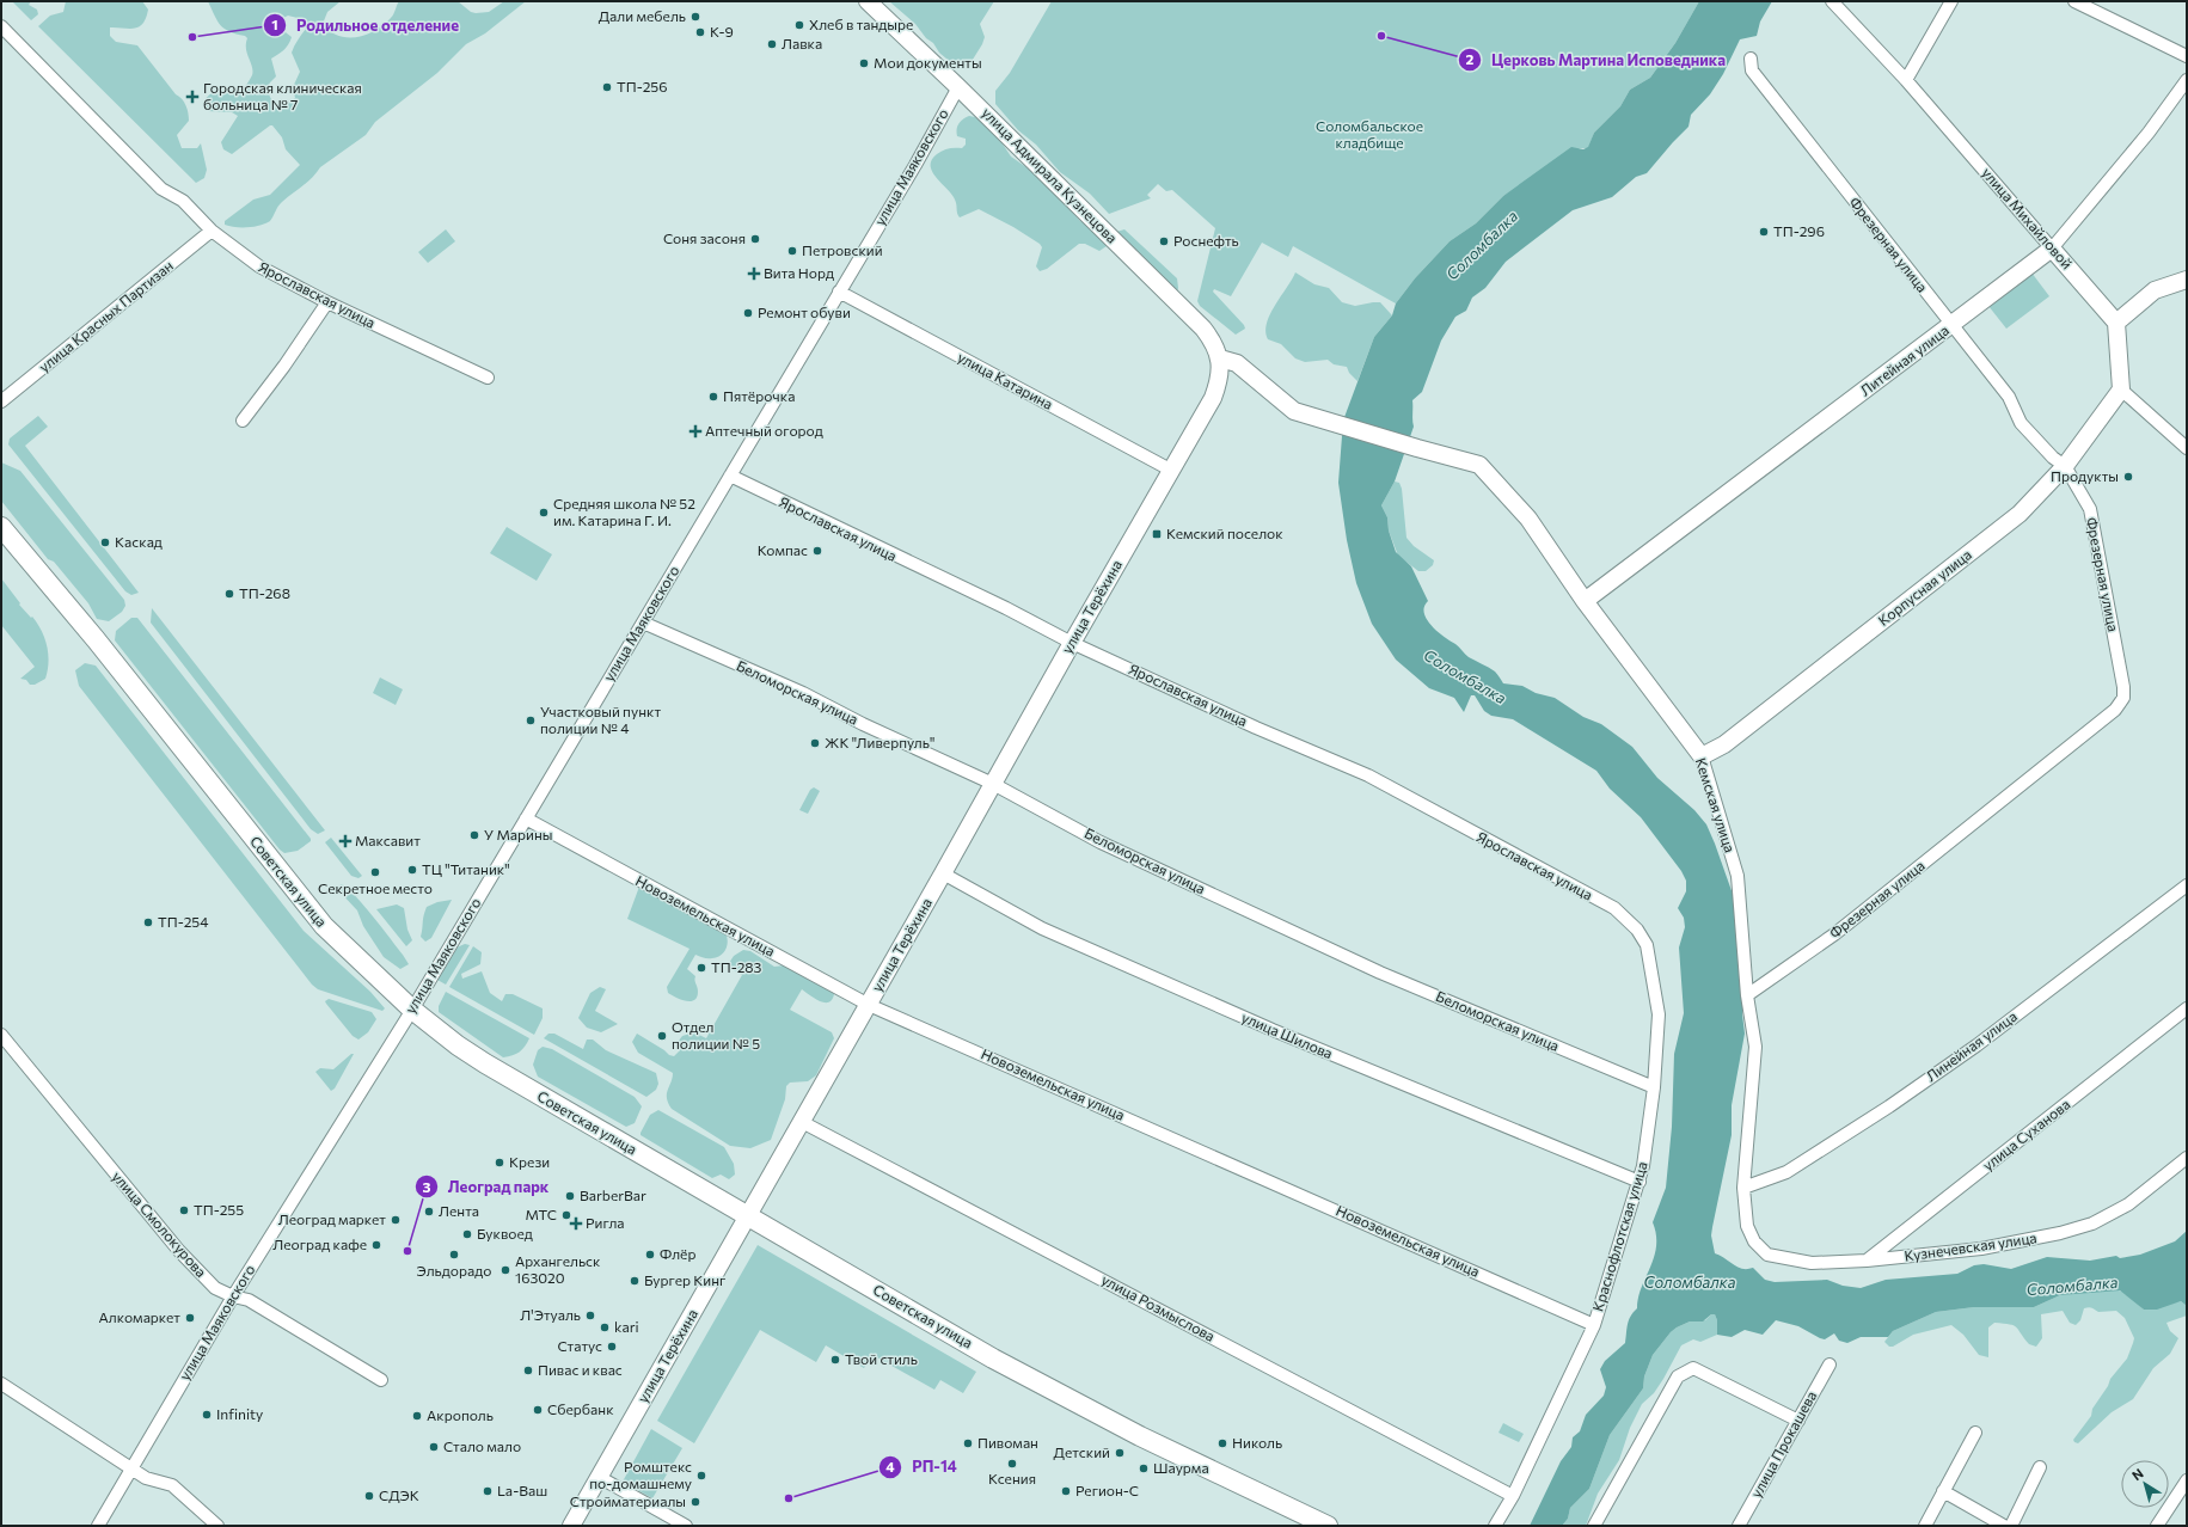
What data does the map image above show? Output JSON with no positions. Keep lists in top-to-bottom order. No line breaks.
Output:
{"streets":{"main road":["Советская улица"],"street":["улица Маяковского","улица Адмирала Кузнецова","улица Михайловой","Фрезерная улица","Ярославская улица","улица Красных Партизан","Литейная улица","улица Катарина","Корпусная улица","улица Терёхина","Беломорская улица","Кемская улица","Новоземельская улица","улица Шилова","Линейная улица","улица Суханова","улица Смолокурова","Краснофлотская улица","Кузнечевская улица","улица Розмыслова","улица Прокашева"]},"crossings":[["улица Маяковского","улица Адмирала Кузнецова"],["улица Маяковского","Ярославская улица"],["улица Маяковского","улица Катарина"],["улица Маяковского","Беломорская улица"],["улица Маяковского","Советская улица"],["улица Маяковского","Новоземельская улица"],["улица Маяковского","улица Смолокурова"],["улица Адмирала Кузнецова","улица Терёхина"],["улица Адмирала Кузнецова","Кемская улица"],["улица Михайловой","Литейная улица"],["Фрезерная улица","Литейная улица"],["Фрезерная улица","Корпусная улица"],["Фрезерная улица","Кемская улица"],["Ярославская улица","улица Красных Партизан"],["Ярославская улица","улица Терёхина"],["Ярославская улица","Краснофлотская улица"],["Литейная улица","Кемская улица"],["улица Катарина","улица Терёхина"],["Корпусная улица","Кемская улица"],["улица Терёхина","Беломорская улица"],["улица Терёхина","Кемская улица"],["улица Терёхина","Советская улица"],["улица Терёхина","Новоземельская улица"],["улица Терёхина","улица Шилова"],["улица Терёхина","улица Розмыслова"],["Беломорская улица","Краснофлотская улица"],["Кемская улица","Линейная улица"],["Кемская улица","Кузнечевская улица"],["Новоземельская улица","Краснофлотская улица"],["улица Шилова","Краснофлотская улица"],["улица Суханова","Кузнечевская улица"],["Краснофлотская улица","улица Розмыслова"]],"water":["Соломбалка"],"parks":["Соломбальское кладбище"],"places":{"other":["Дали мебель","Хлеб в тандыре","К-9","Церковь Мартина Исповедника","Родильное отделение","Лавка","Мои документы","ТП-256","ТП-296","Соня засоня","Роснефть","Петровский","Ремонт обуви","Пятёрочка","Продукты","Средняя школа № 52 им. Катарина Г. И.","Каскад","Компас","ТП-268","Участковый пункт полиции № 4","ЖК \"Ливерпуль\"","У Марины","ТЦ \"Титаник\"","Секретное место","ТП-254","ТП-283","Отдел полиции № 5","Крези","BarberBar","ТП-255","Лента","МТС","Леоград маркет","Буквоед","Леоград кафе","Леоград парк","Эльдорадо","Флёр","Архангельск 163020","Бургер Кинг","Л'Этуаль","Алкомаркет","kari","Статус","Твой стиль","Пивас и квас","Сбербанк","Infinity","Акрополь","Пивоман","Николь","Стало мало","Детский","Ксения","Шаурма","Ромштекс по-домашнему","La-Ваш","Регион-С","СДЭК","РП-14","Стройматериалы"],"health":["Городская клиническая больница № 7","Вита Норд","Аптечный огород","Максавит","Ригла"],"transit":["Кемский поселок"]},"north":"top left"}
